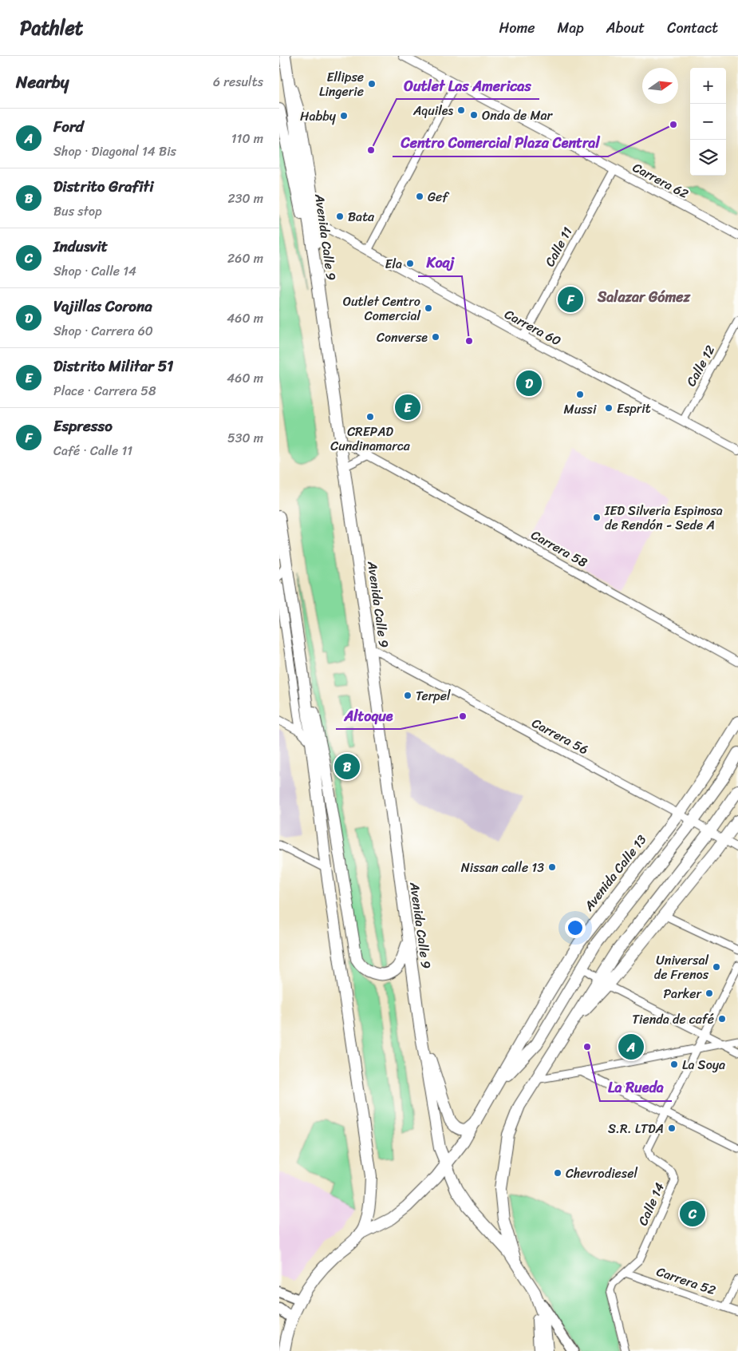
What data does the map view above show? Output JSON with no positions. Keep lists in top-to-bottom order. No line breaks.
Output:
{"streets":{"main road":["Avenida Calle 9","Avenida Calle 13"],"street":["Carrera 62","Calle 11","Carrera 60","Calle 12","Carrera 58","Carrera 56","Calle 14","Carrera 52"]},"crossings":[["Carrera 62","Calle 11"],["Avenida Calle 9","Carrera 60"],["Avenida Calle 9","Carrera 58"],["Avenida Calle 9","Carrera 56"],["Avenida Calle 9","Avenida Calle 13"],["Calle 11","Carrera 60"],["Carrera 60","Calle 12"],["Carrera 56","Avenida Calle 13"],["Calle 14","Carrera 52"]],"districts":["Salazar Gómez"],"places":["Ellipse Lingerie","Aquiles","Onda de Mar","Habby","Centro Comercial Plaza Central","Outlet Las Americas","Gef","Bata","Ela","Outlet Centro Comercial","Converse","Koaj","Mussi","Esprit","CREPAD Cundinamarca","IED Silveria Espinosa de Rendón - Sede A","Terpel","Altoque","Nissan calle 13","Universal de Frenos","Parker","Tienda de café","La Rueda","La Soya","S.R. LTDA","Chevrodiesel"],"north":"right","page":{"header":"Pathlet","nav":["Home","Map","About","Contact"],"heading":["Nearby","6 results"],"map_buttons":["+","−"],"list":[{"mark":"A","name":"Ford","note":"Shop · Diagonal 14 Bis","value":"110 m"},{"mark":"B","name":"Distrito Grafiti","note":"Bus stop","value":"230 m"},{"mark":"C","name":"Indusvit","note":"Shop · Calle 14","value":"260 m"},{"mark":"D","name":"Vajillas Corona","note":"Shop · Carrera 60","value":"460 m"},{"mark":"E","name":"Distrito Militar 51","note":"Place · Carrera 58","value":"460 m"},{"mark":"F","name":"Espresso","note":"Café · Calle 11","value":"530 m"}],"pins":["F","D","E","B","A","C"]}}
